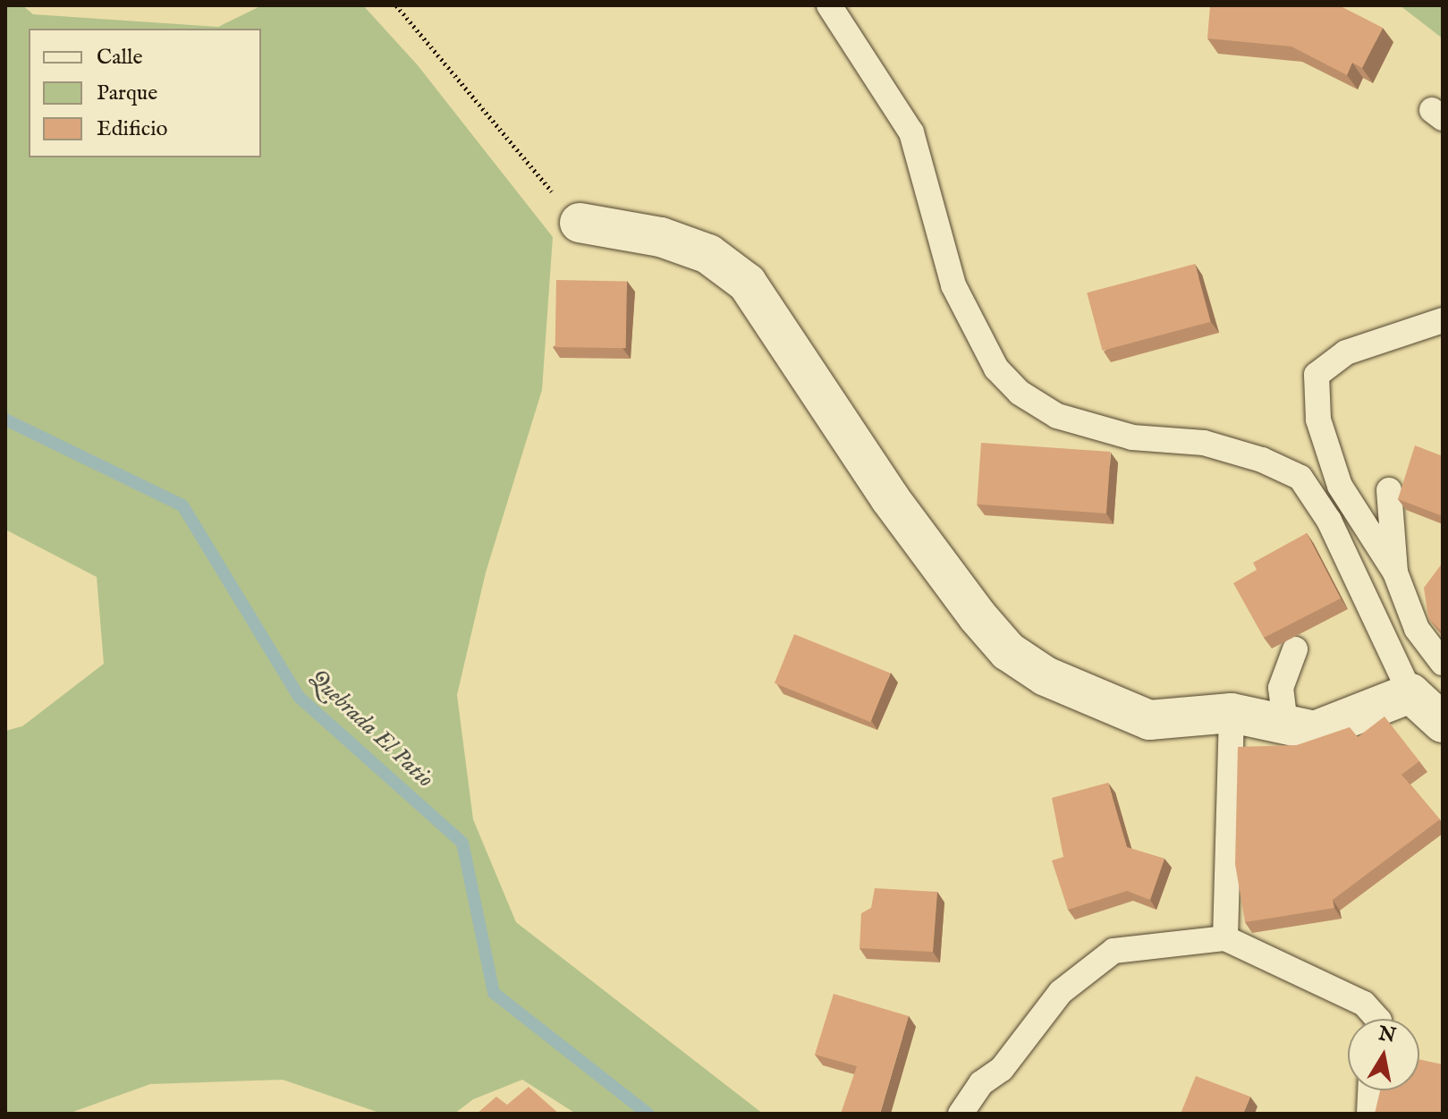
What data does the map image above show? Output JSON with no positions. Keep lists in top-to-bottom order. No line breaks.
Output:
{"water":["Quebrada El Patio"],"legend":["Calle","Parque","Edificio"],"north":"top"}
